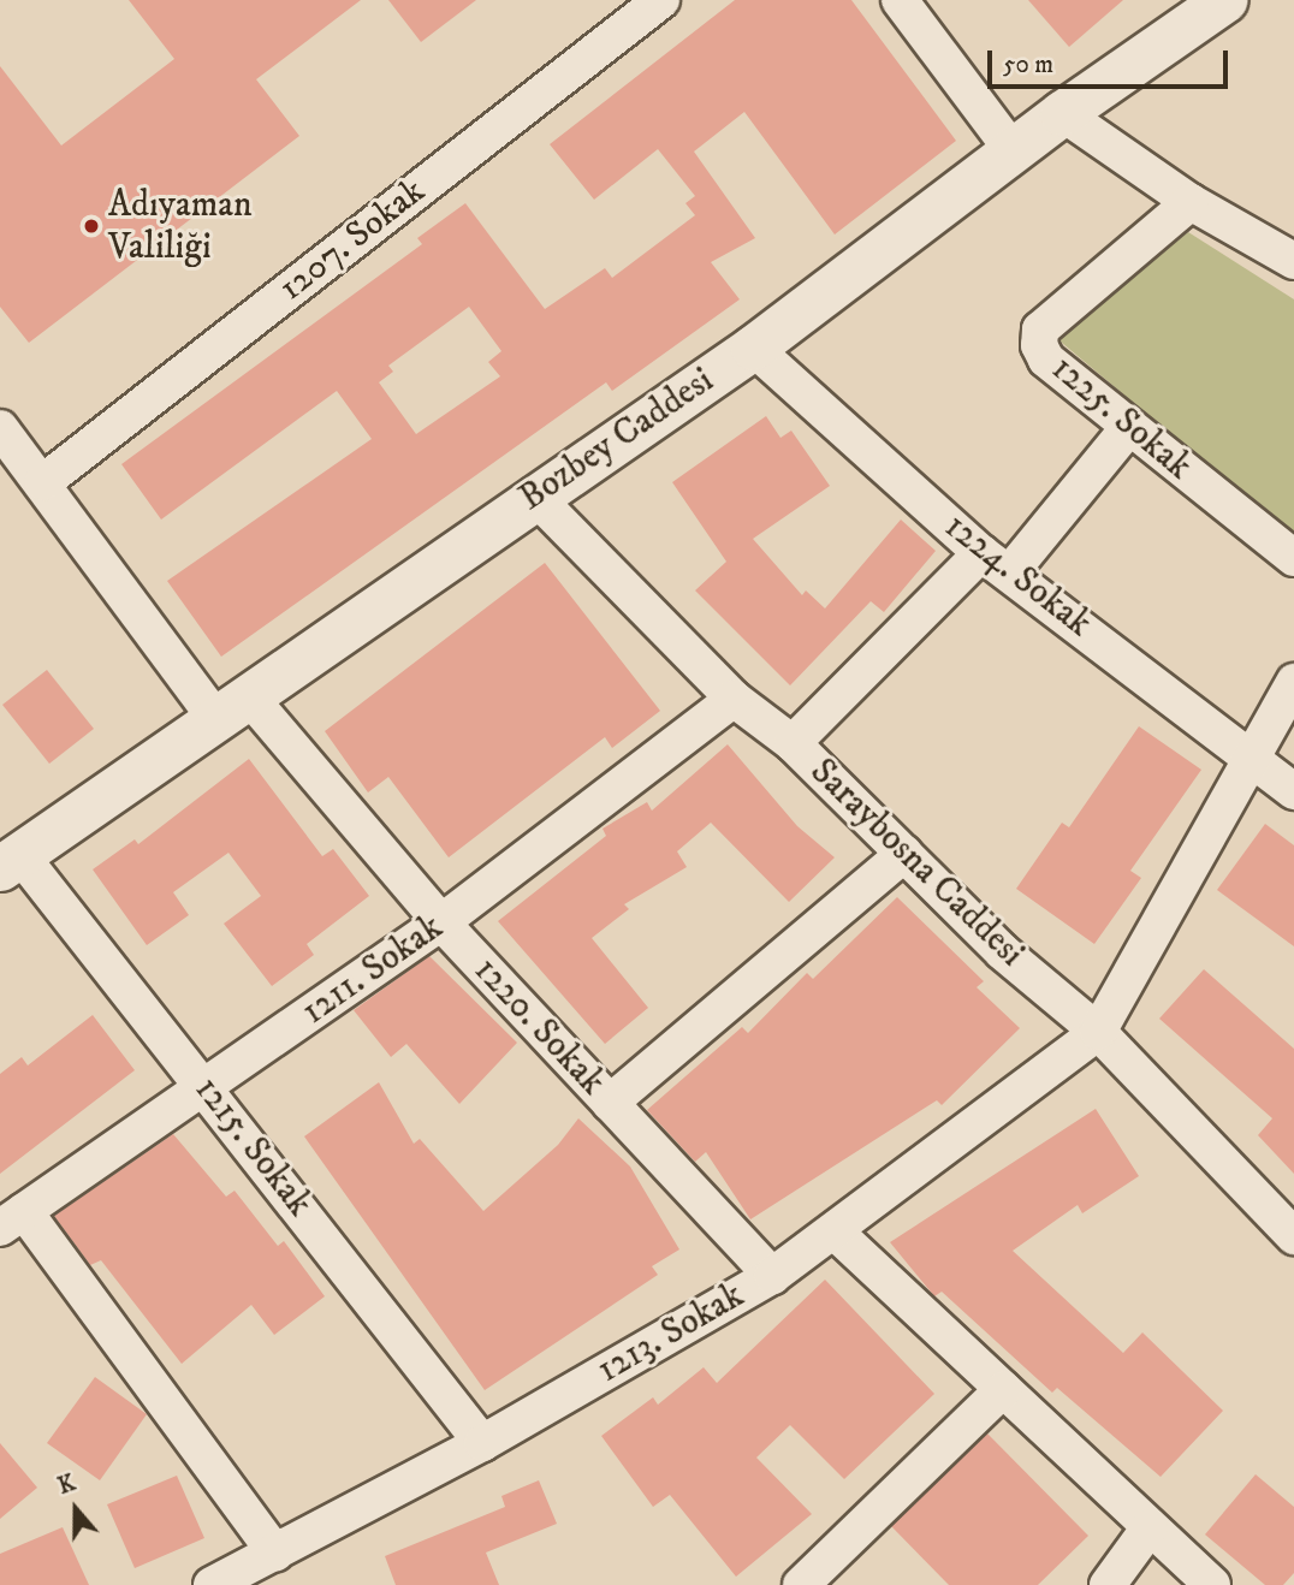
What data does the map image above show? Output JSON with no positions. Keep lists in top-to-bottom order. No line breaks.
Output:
{"streets":{"street":["1207. Sokak","1225. Sokak","Bozbey Caddesi","1224. Sokak","Saraybosna Caddesi","1211. Sokak","1220. Sokak","1215. Sokak","1213. Sokak"]},"crossings":[["1207. Sokak","1220. Sokak"],["Bozbey Caddesi","1224. Sokak"],["Bozbey Caddesi","Saraybosna Caddesi"],["Bozbey Caddesi","1220. Sokak"],["Bozbey Caddesi","1215. Sokak"],["Saraybosna Caddesi","1211. Sokak"],["Saraybosna Caddesi","1213. Sokak"],["1211. Sokak","1220. Sokak"],["1211. Sokak","1215. Sokak"],["1220. Sokak","1213. Sokak"],["1215. Sokak","1213. Sokak"]],"places":["Adıyaman Valiliği"],"scale_bar":"50 m","north":"top"}
